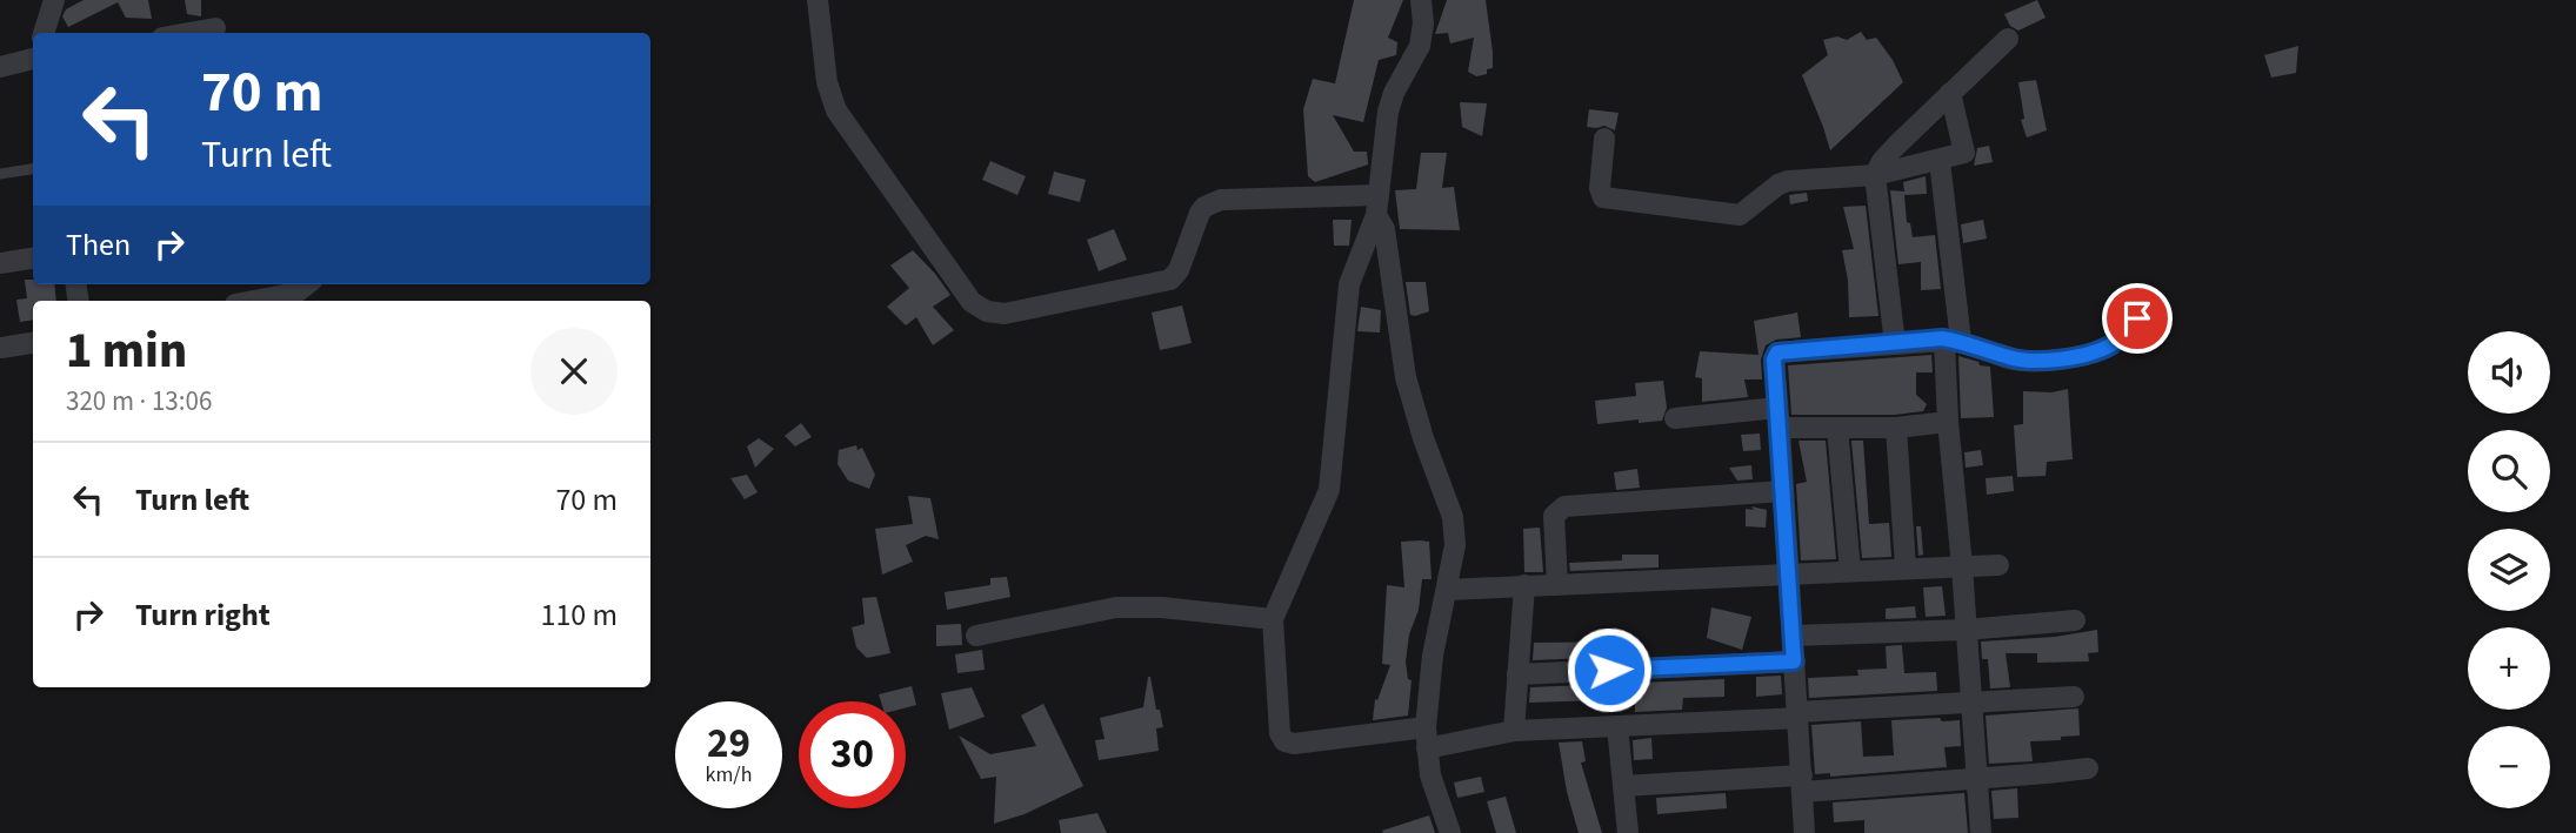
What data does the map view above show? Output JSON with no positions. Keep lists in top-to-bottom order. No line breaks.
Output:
{"page":{"turn":["70 m","Turn left"],"then":"Then","heading":["1 min","320 m · 13:06"],"map_buttons":["+","−"],"list":[{"name":"Turn left","value":"70 m"},{"name":"Turn right","value":"110 m"}],"speed":"29 km/h","limit":"30"}}
